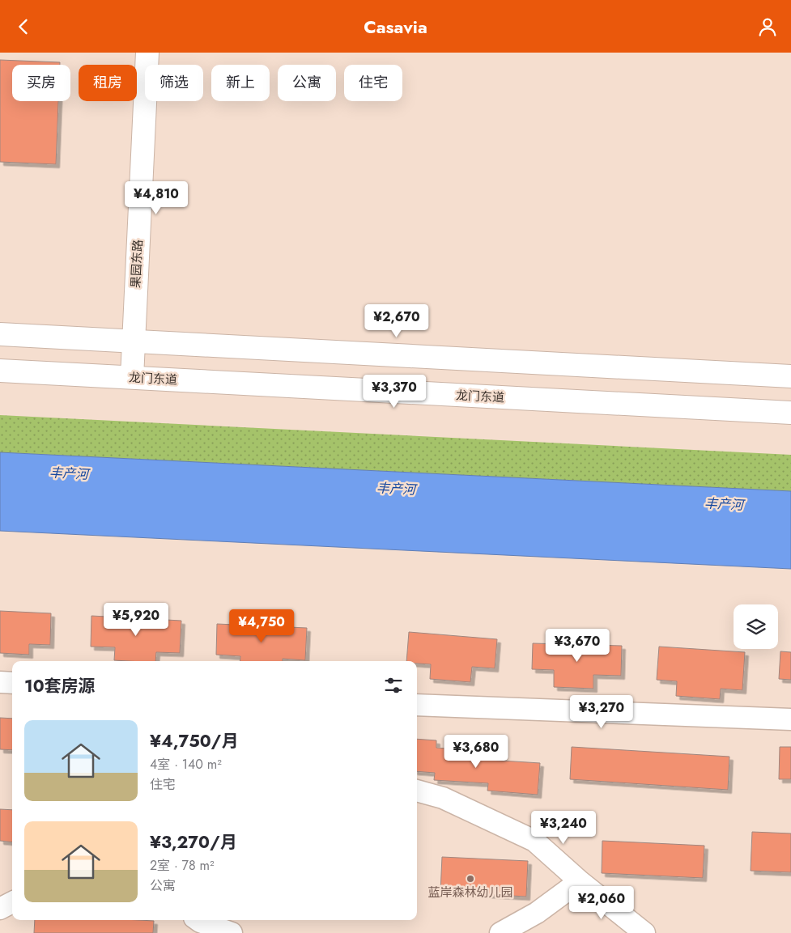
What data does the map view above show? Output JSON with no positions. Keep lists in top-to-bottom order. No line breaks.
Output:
{"streets":{"main road":["果园东路","龙门东道"]},"crossings":[["果园东路","龙门东道"]],"water":["丰产河"],"places":["蓝岸森林幼儿园"],"page":{"header":"Casavia","chip":["买房","租房","筛选","新上","公寓","住宅"],"price":["¥4,810","¥2,670","¥3,370","¥5,920","¥4,750","¥3,670","¥3,270","¥3,680","¥3,240","¥2,060"],"heading":"10套房源","list":[{"name":"¥4,750/月","note":"4室 · 140 m² · 住宅"},{"name":"¥3,270/月","note":"2室 · 78 m² · 公寓"}]}}
